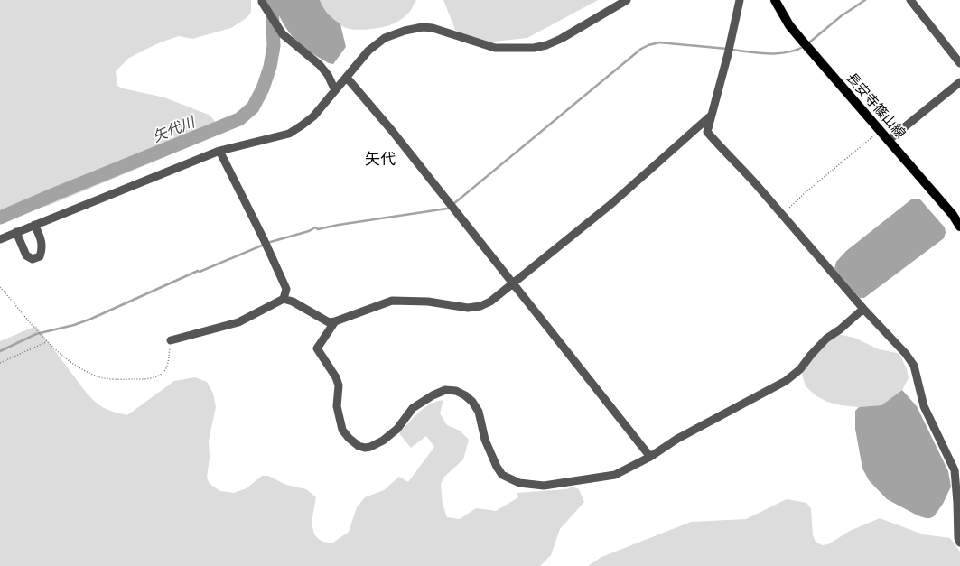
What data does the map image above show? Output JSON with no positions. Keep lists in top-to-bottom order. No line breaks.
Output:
{"streets":{"main road":["長安寺篠山線"]},"districts":["矢代"],"water":["矢代川"]}
